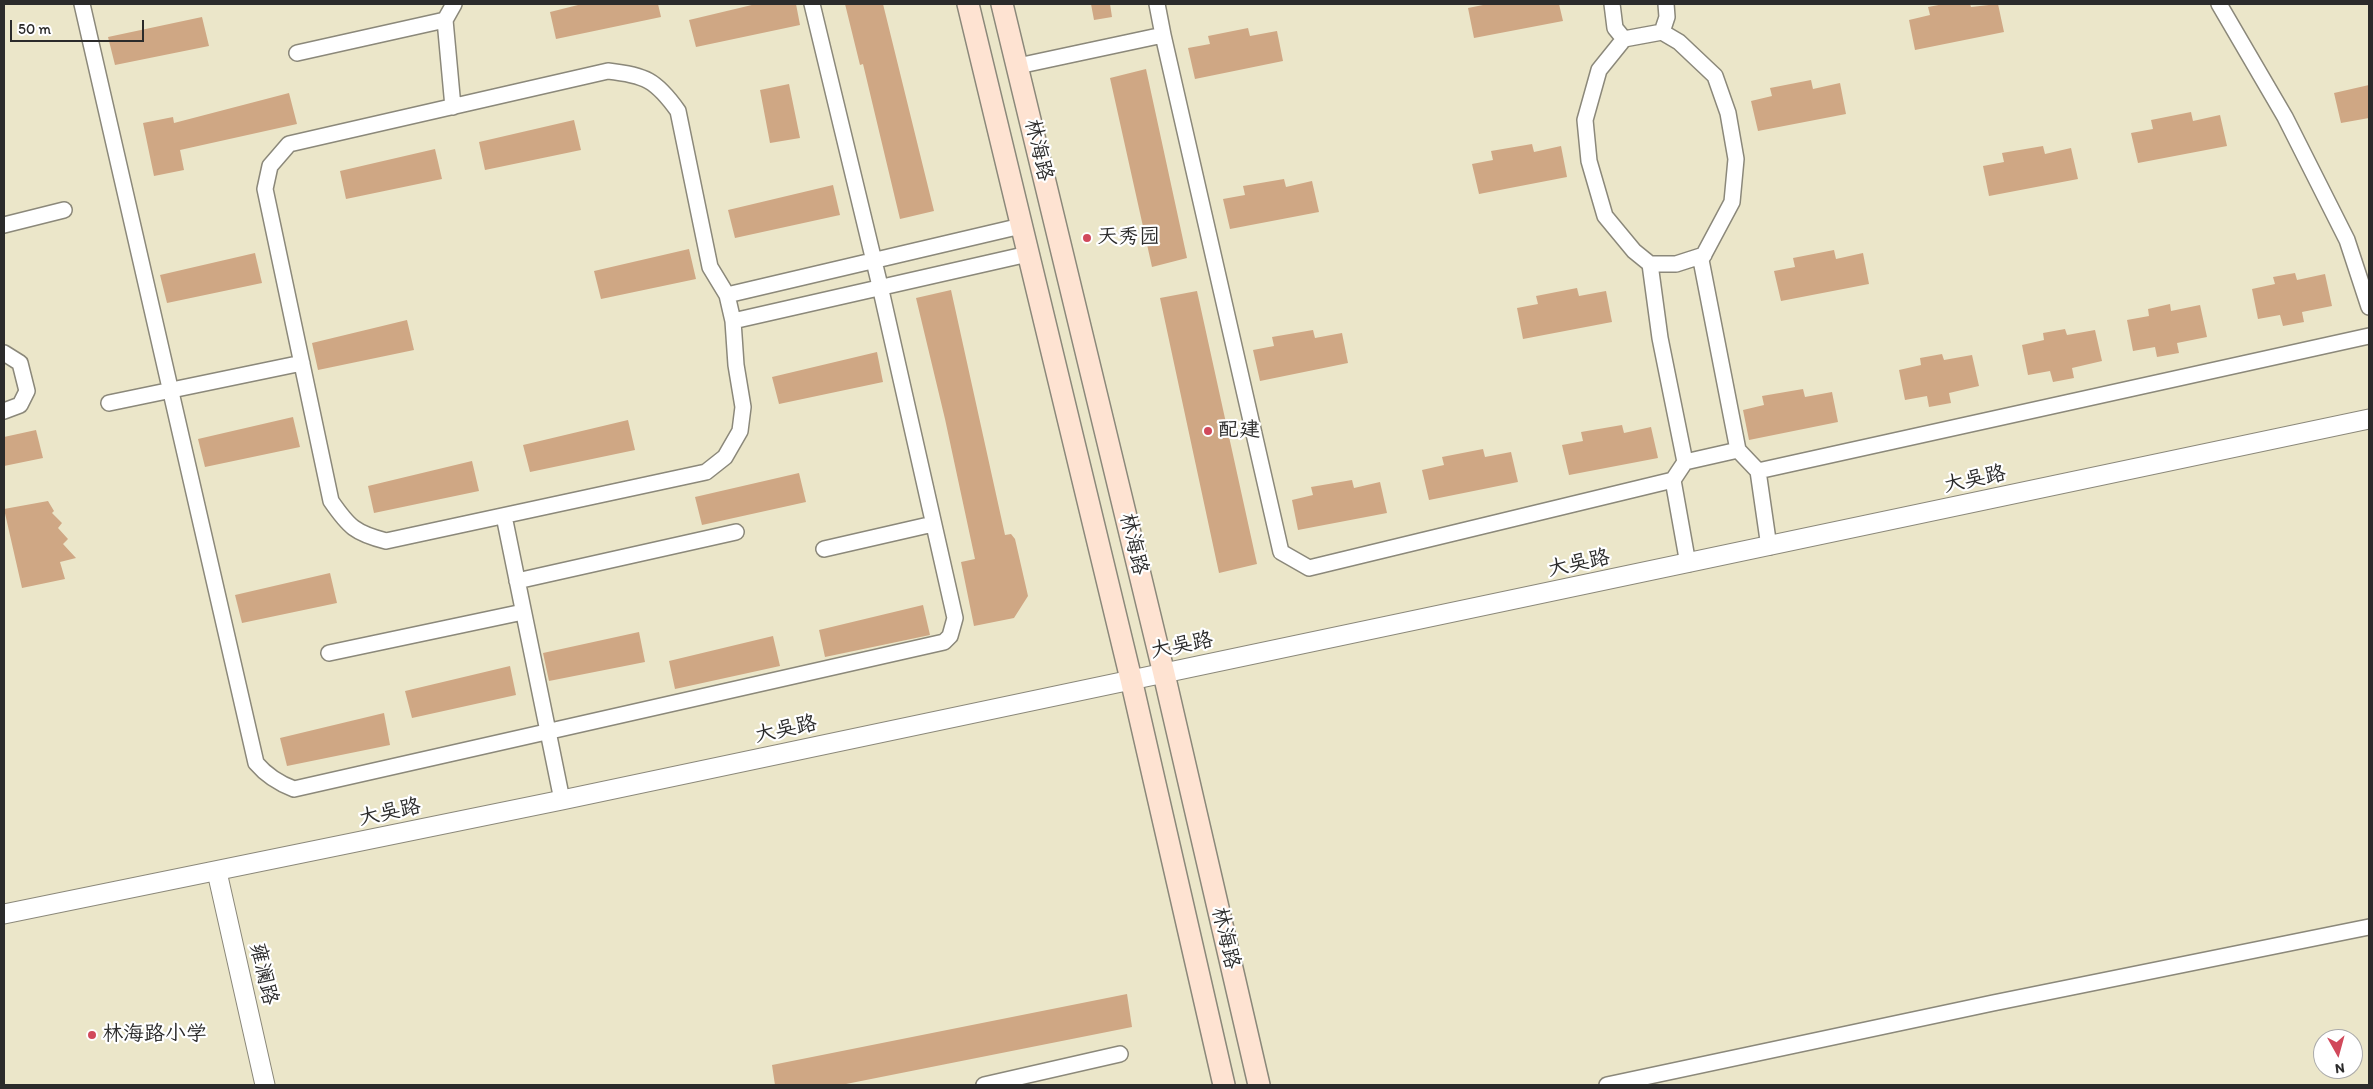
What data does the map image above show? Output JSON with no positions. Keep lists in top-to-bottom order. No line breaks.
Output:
{"streets":{"main road":["林海路"],"street":["大吴路","雍澜路"]},"crossings":[["林海路","大吴路"],["大吴路","雍澜路"]],"places":["天秀园","配建","林海路小学"],"scale_bar":"50 m","north":"bottom"}
